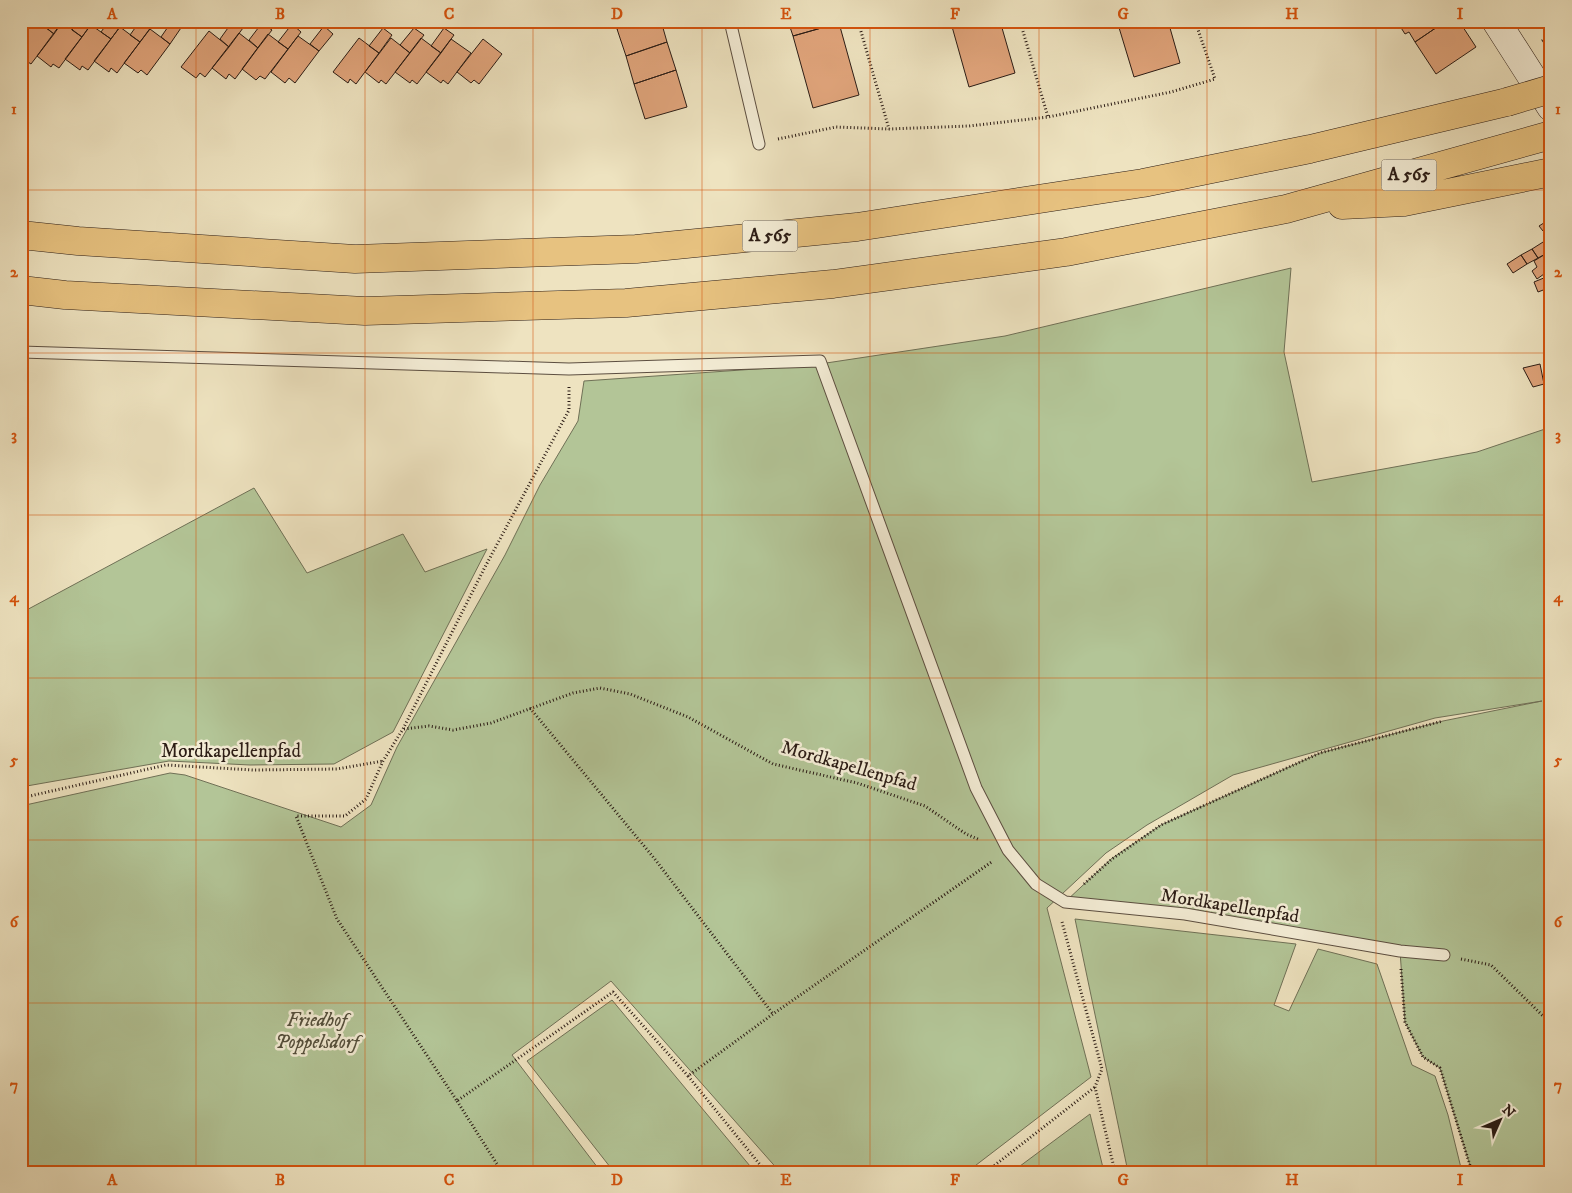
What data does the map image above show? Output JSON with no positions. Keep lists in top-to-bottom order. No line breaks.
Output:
{"streets":{"highway":["A 565"],"lane":["Mordkapellenpfad"]},"parks":["Friedhof Poppelsdorf"],"north":"top right","grid":{"columns":["A","B","C","D","E","F","G","H","I"],"rows":["1","2","3","4","5","6","7"]}}
